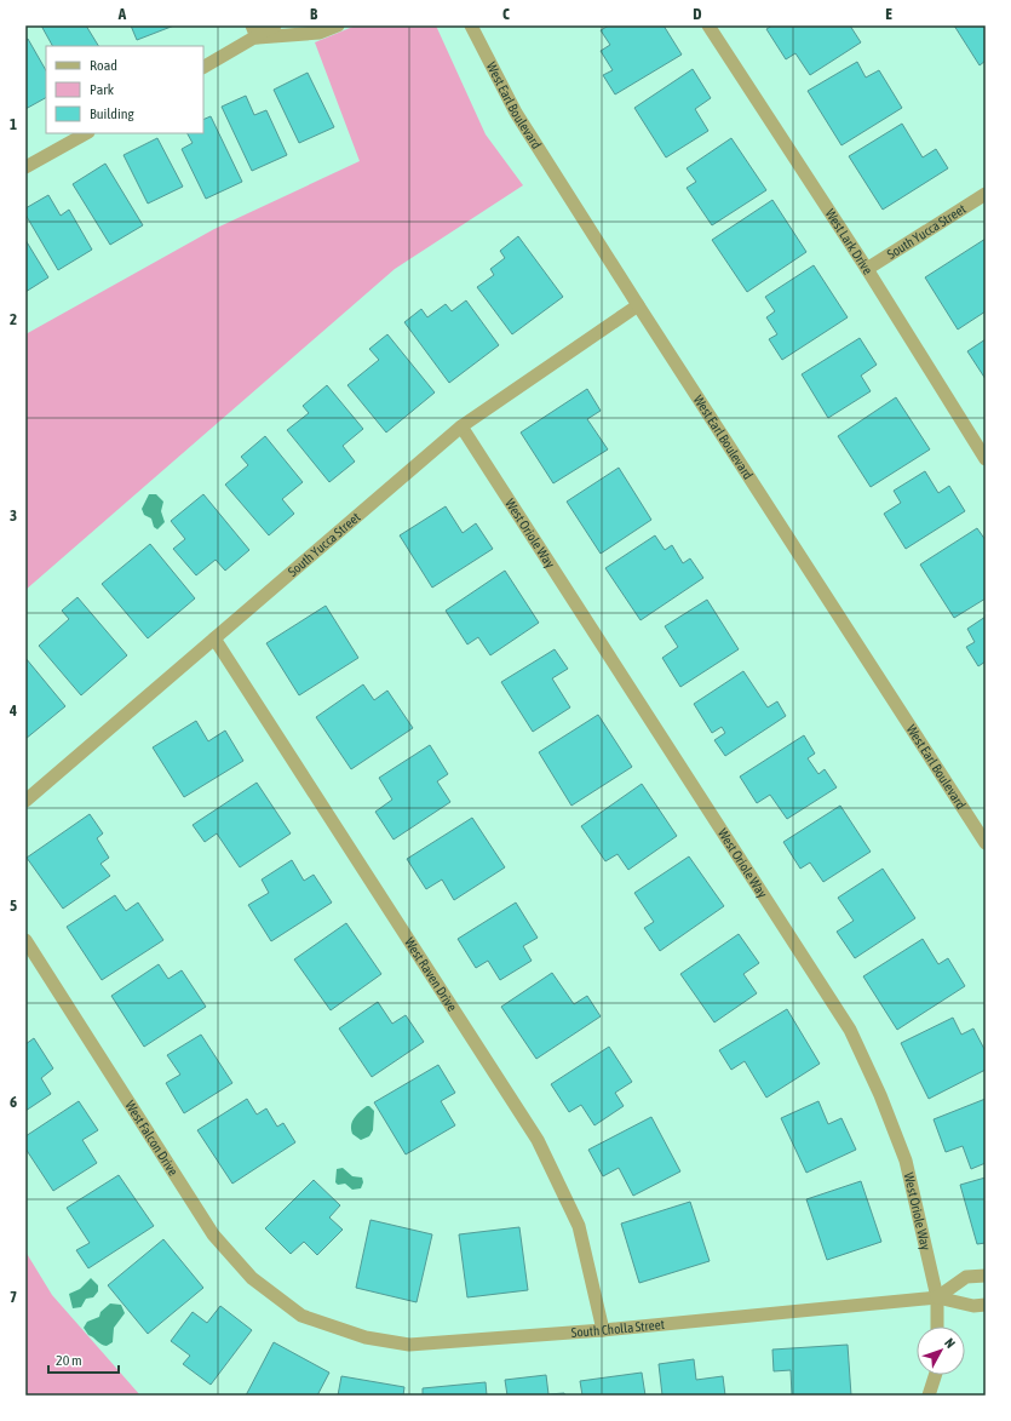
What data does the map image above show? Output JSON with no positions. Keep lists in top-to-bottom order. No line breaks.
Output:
{"streets":{"street":["West Earl Boulevard","South Yucca Street","West Lark Drive","West Oriole Way","West Raven Drive","West Falcon Drive","South Cholla Street"]},"crossings":[["West Earl Boulevard","South Yucca Street"],["South Yucca Street","West Lark Drive"],["South Yucca Street","West Oriole Way"],["South Yucca Street","West Raven Drive"],["West Oriole Way","South Cholla Street"],["West Raven Drive","South Cholla Street"],["West Falcon Drive","South Cholla Street"]],"legend":["Road","Park","Building"],"scale_bar":"20 m","north":"top right","grid":{"columns":["A","B","C","D","E"],"rows":["1","2","3","4","5","6","7"]}}
